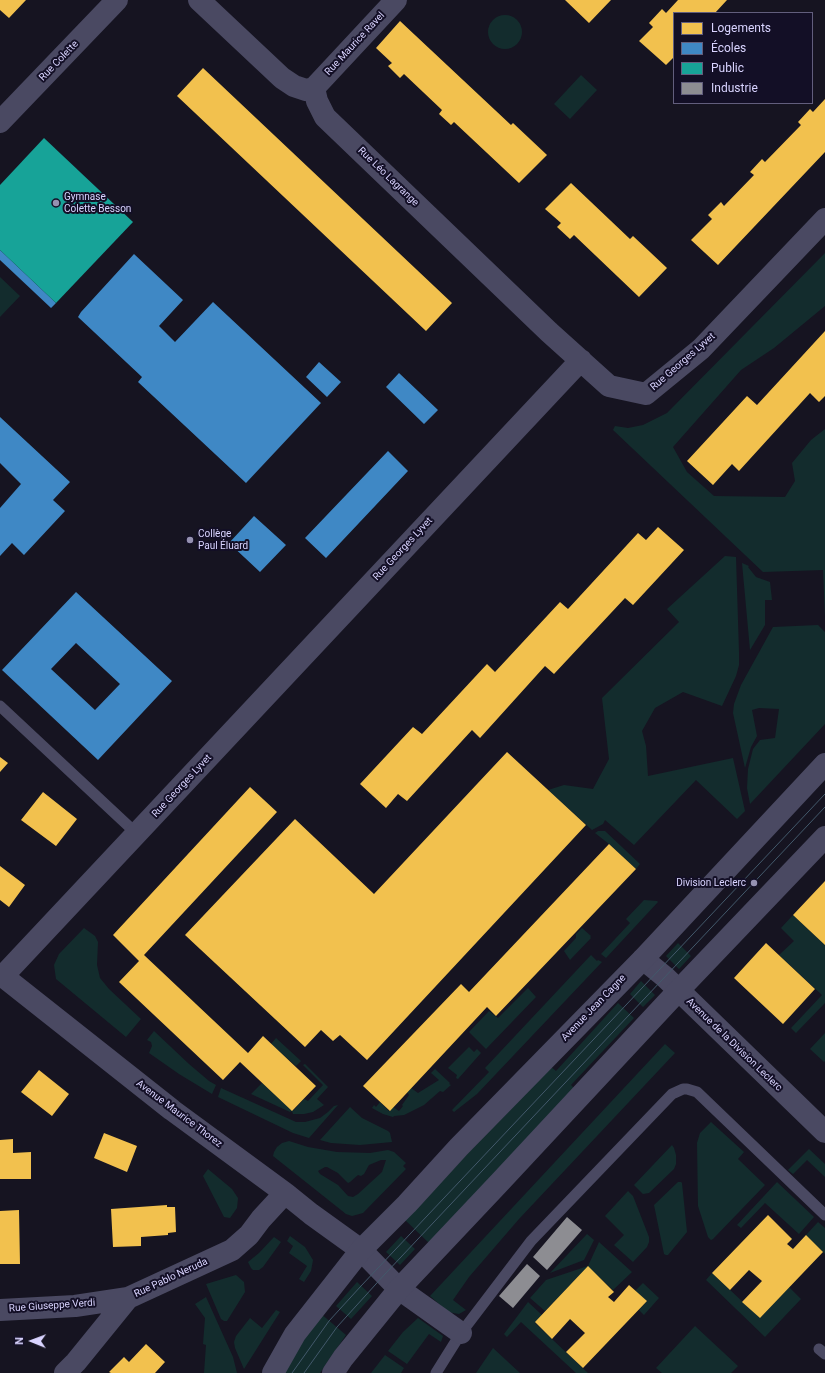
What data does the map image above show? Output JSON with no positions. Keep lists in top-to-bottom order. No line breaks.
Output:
{"streets":{"street":["Rue Maurice Ravel","Rue Colette","Rue Léo Lagrange","Rue Georges Lyvet","Avenue Jean Cagne","Avenue de la Division Leclerc","Avenue Maurice Thorez","Rue Pablo Neruda","Rue Giuseppe Verdi"]},"crossings":[["Rue Maurice Ravel","Rue Léo Lagrange"],["Rue Léo Lagrange","Rue Georges Lyvet"],["Rue Georges Lyvet","Avenue Maurice Thorez"],["Avenue Jean Cagne","Avenue de la Division Leclerc"],["Avenue Jean Cagne","Avenue Maurice Thorez"],["Avenue Maurice Thorez","Rue Pablo Neruda"],["Rue Pablo Neruda","Rue Giuseppe Verdi"]],"places":["Gymnase Colette Besson","Collège Paul Éluard","Division Leclerc"],"legend":["Logements","Écoles","Public","Industrie"],"north":"left"}
